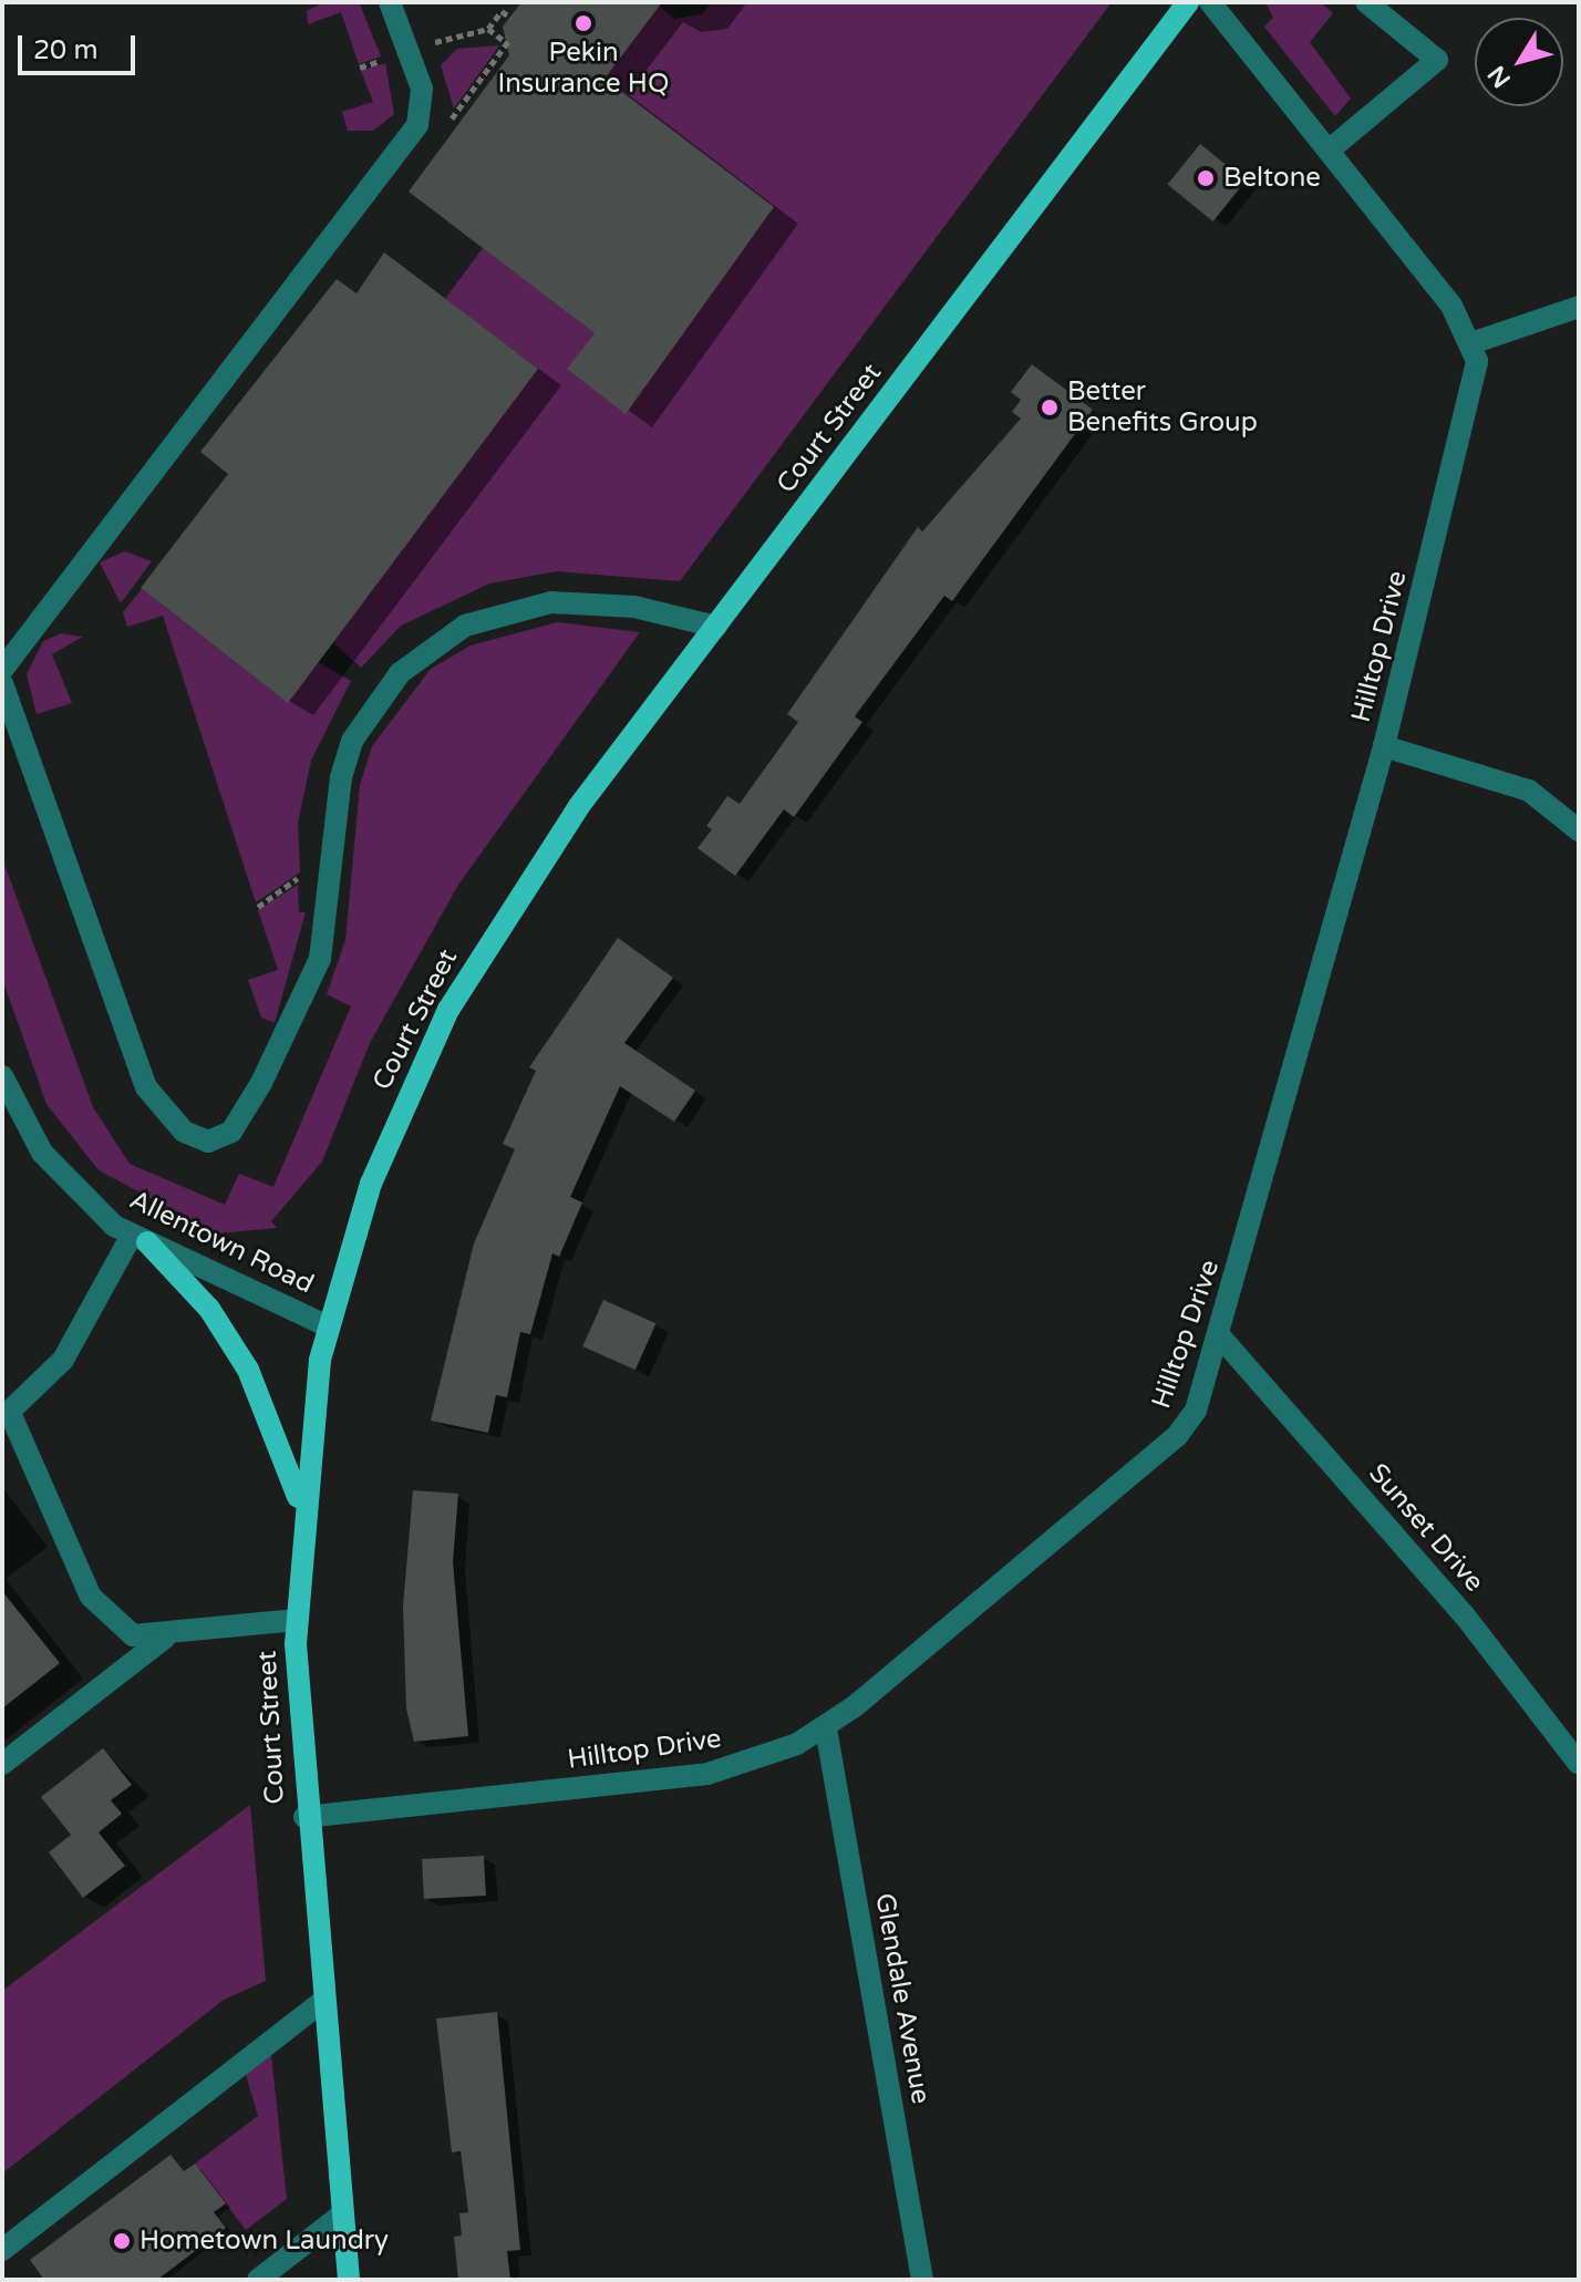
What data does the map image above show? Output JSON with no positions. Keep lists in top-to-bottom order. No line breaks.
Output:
{"streets":{"main road":["Court Street"],"street":["Hilltop Drive","Allentown Road","Sunset Drive","Glendale Avenue"]},"crossings":[["Court Street","Hilltop Drive"],["Court Street","Allentown Road"],["Hilltop Drive","Sunset Drive"],["Hilltop Drive","Glendale Avenue"]],"places":["Pekin Insurance HQ","Beltone","Better Benefits Group","Hometown Laundry"],"scale_bar":"20 m","north":"bottom left"}
